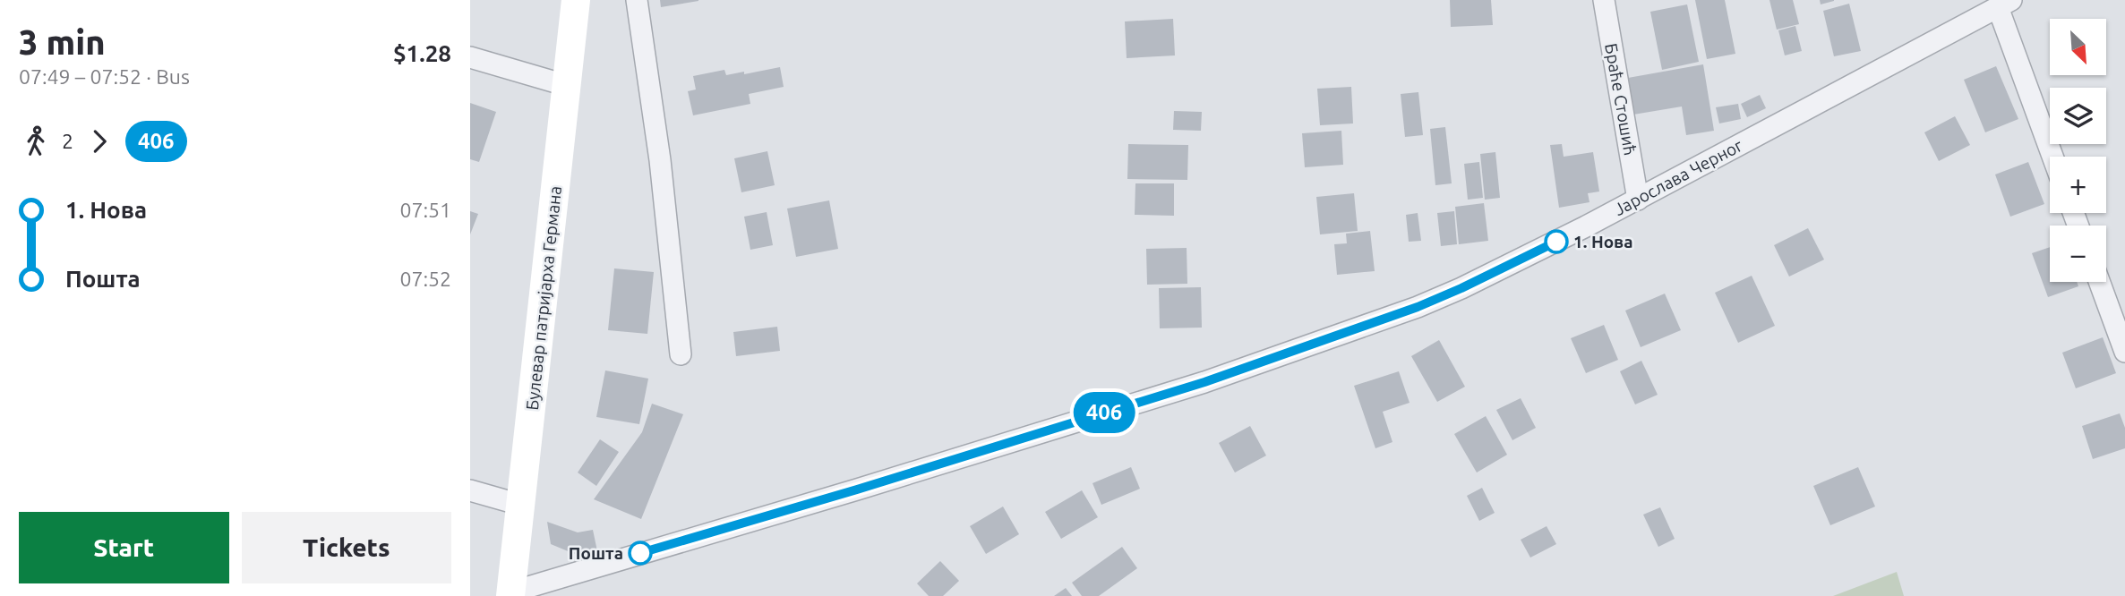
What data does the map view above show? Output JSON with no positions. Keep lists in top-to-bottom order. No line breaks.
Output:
{"streets":{"main road":["Булевар патријарха Германа"],"street":["Браће Стошић","Јарослава Черног"]},"crossings":[["Браће Стошић","Јарослава Черног"],["Јарослава Черног","Булевар патријарха Германа"]],"places":["1. Нова","Пошта"],"lines":["bus line 406"],"north":"bottom right","page":{"heading":["3 min","07:49 – 07:52 · Bus","$1.28"],"on_map":"406","map_buttons":["+","−"],"legs":["2","406"],"list":[{"name":"1. Нова","value":"07:51"},{"name":"Пошта","value":"07:52"}],"buttons":["Start","Tickets"]}}
